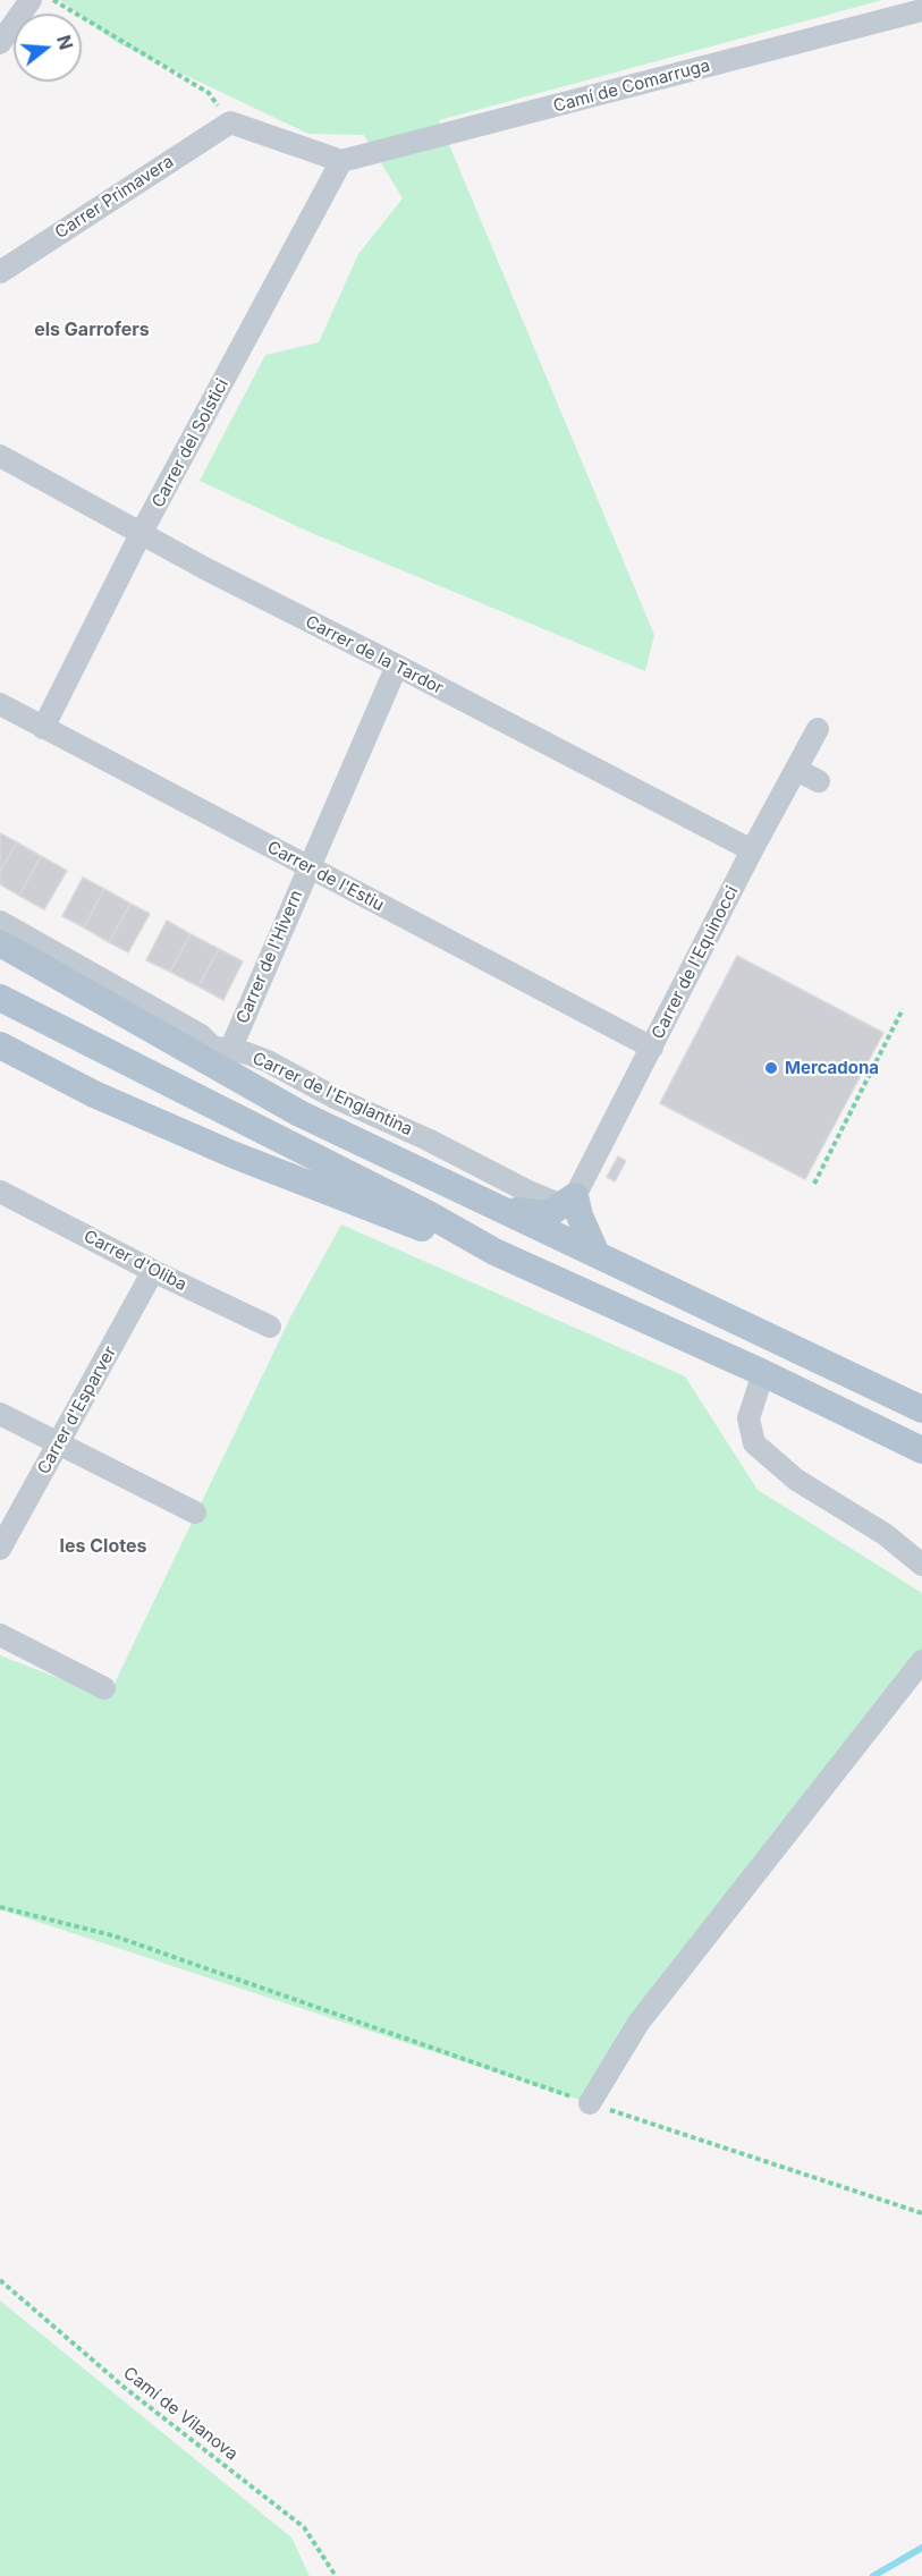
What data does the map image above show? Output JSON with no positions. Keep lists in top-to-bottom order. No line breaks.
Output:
{"streets":{"street":["Camí de Comarruga","Carrer Primavera","Carrer del Solstici","Carrer de la Tardor","Carrer de l'Estiu","Carrer de l'Hivern","Carrer de l'Equinocci","Carrer de l'Englantina","Carrer d'Oliba","Carrer d'Esparver"],"path":["Camí de Vilanova"]},"crossings":[["Camí de Comarruga","Carrer del Solstici"],["Carrer del Solstici","Carrer de la Tardor"],["Carrer del Solstici","Carrer de l'Estiu"],["Carrer de la Tardor","Carrer de l'Hivern"],["Carrer de la Tardor","Carrer de l'Equinocci"],["Carrer de l'Estiu","Carrer de l'Hivern"],["Carrer de l'Estiu","Carrer de l'Equinocci"],["Carrer de l'Hivern","Carrer de l'Englantina"],["Carrer de l'Equinocci","Carrer de l'Englantina"],["Carrer d'Oliba","Carrer d'Esparver"]],"districts":["els Garrofers","les Clotes"],"places":["Mercadona"],"north":"right"}
